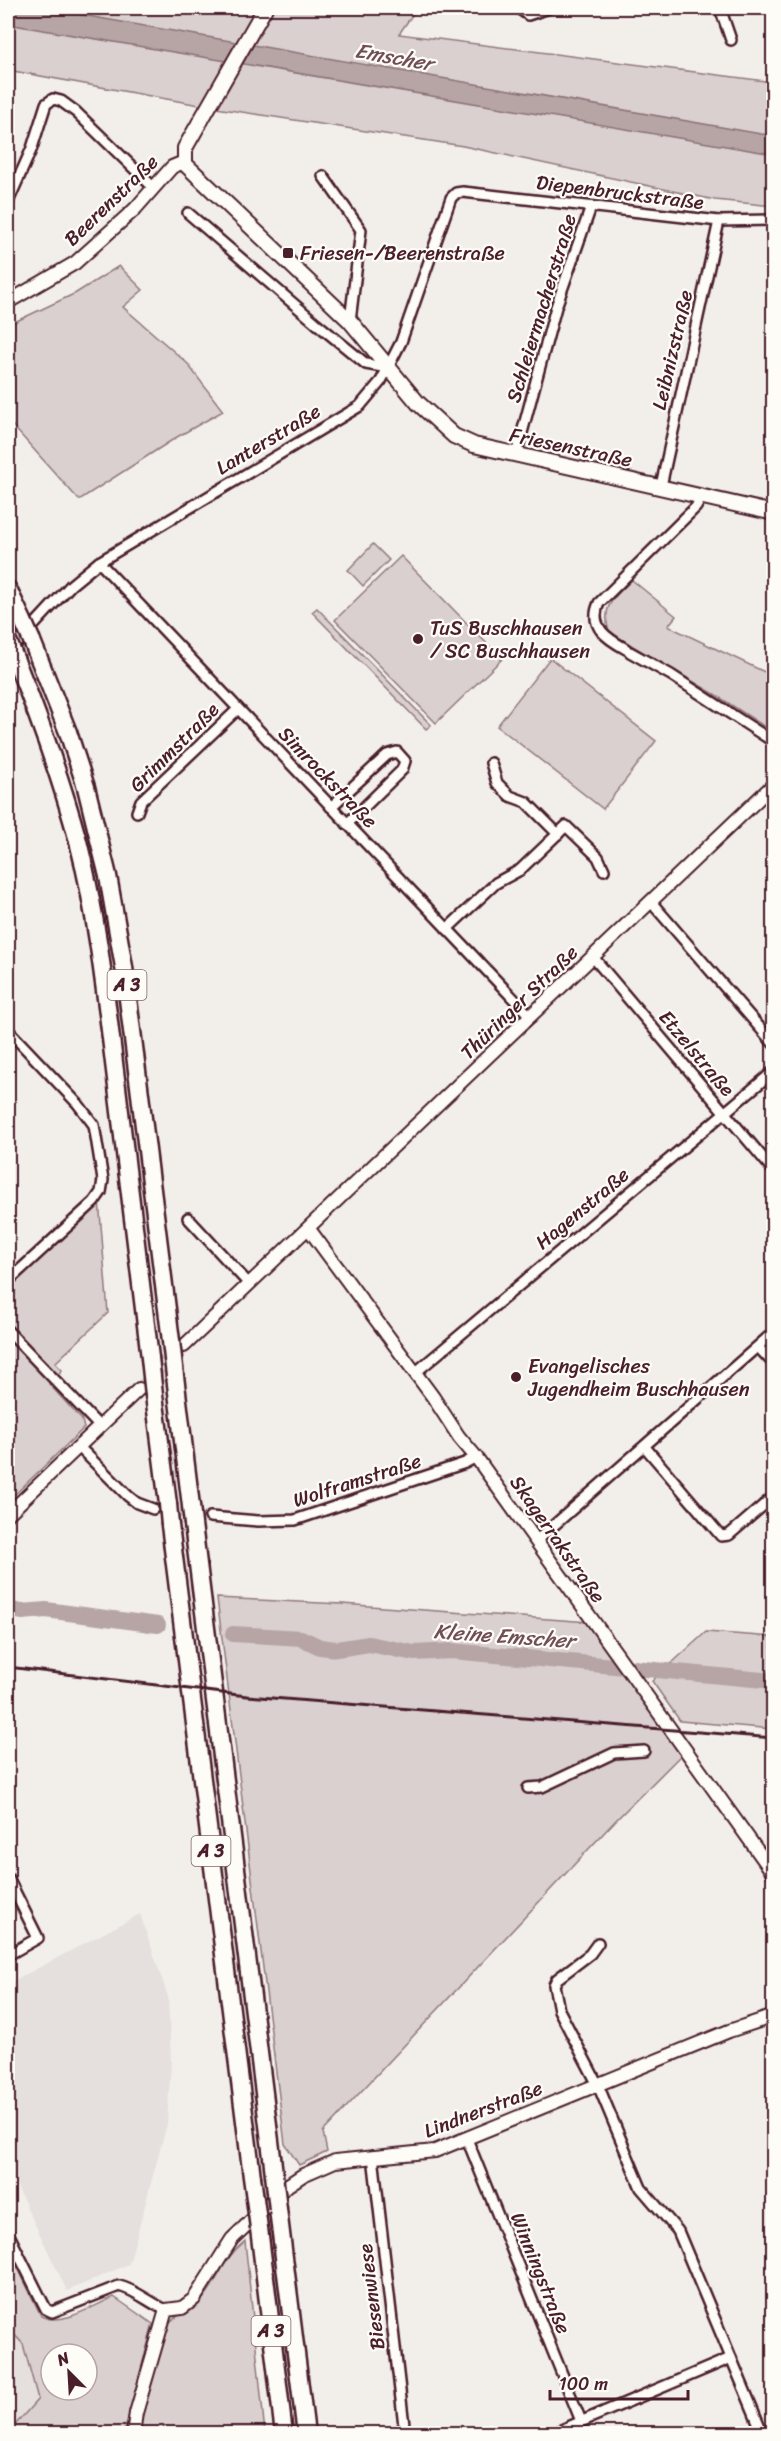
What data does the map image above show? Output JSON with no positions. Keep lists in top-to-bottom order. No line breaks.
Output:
{"streets":{"highway":["A 3"],"main road":["Beerenstraße","Friesenstraße"],"street":["Diepenbruckstraße","Schleiermacherstraße","Leibnizstraße","Lanterstraße","Grimmstraße","Simrockstraße","Thüringer Straße","Etzelstraße","Hagenstraße","Wolframstraße","Skagerrakstraße","Lindnerstraße","Winningstraße","Biesenwiese"]},"crossings":[["Diepenbruckstraße","Schleiermacherstraße"],["Diepenbruckstraße","Leibnizstraße"],["Diepenbruckstraße","Lanterstraße"],["Beerenstraße","Friesenstraße"],["Schleiermacherstraße","Friesenstraße"],["Leibnizstraße","Friesenstraße"],["Lanterstraße","Friesenstraße"],["Lanterstraße","Simrockstraße"],["Lanterstraße","A 3"],["Grimmstraße","Simrockstraße"],["Simrockstraße","Thüringer Straße"],["A 3","Thüringer Straße"],["Thüringer Straße","Etzelstraße"],["Thüringer Straße","Skagerrakstraße"],["Etzelstraße","Hagenstraße"],["Hagenstraße","Skagerrakstraße"],["Wolframstraße","Skagerrakstraße"],["Lindnerstraße","Winningstraße"],["Lindnerstraße","Biesenwiese"]],"water":["Emscher","Kleine Emscher"],"places":{"transit":["Friesen-/Beerenstraße"],"other":["TuS Buschhausen / SC Buschhausen","Evangelisches Jugendheim Buschhausen"]},"scale_bar":"100 m","north":"top left"}
